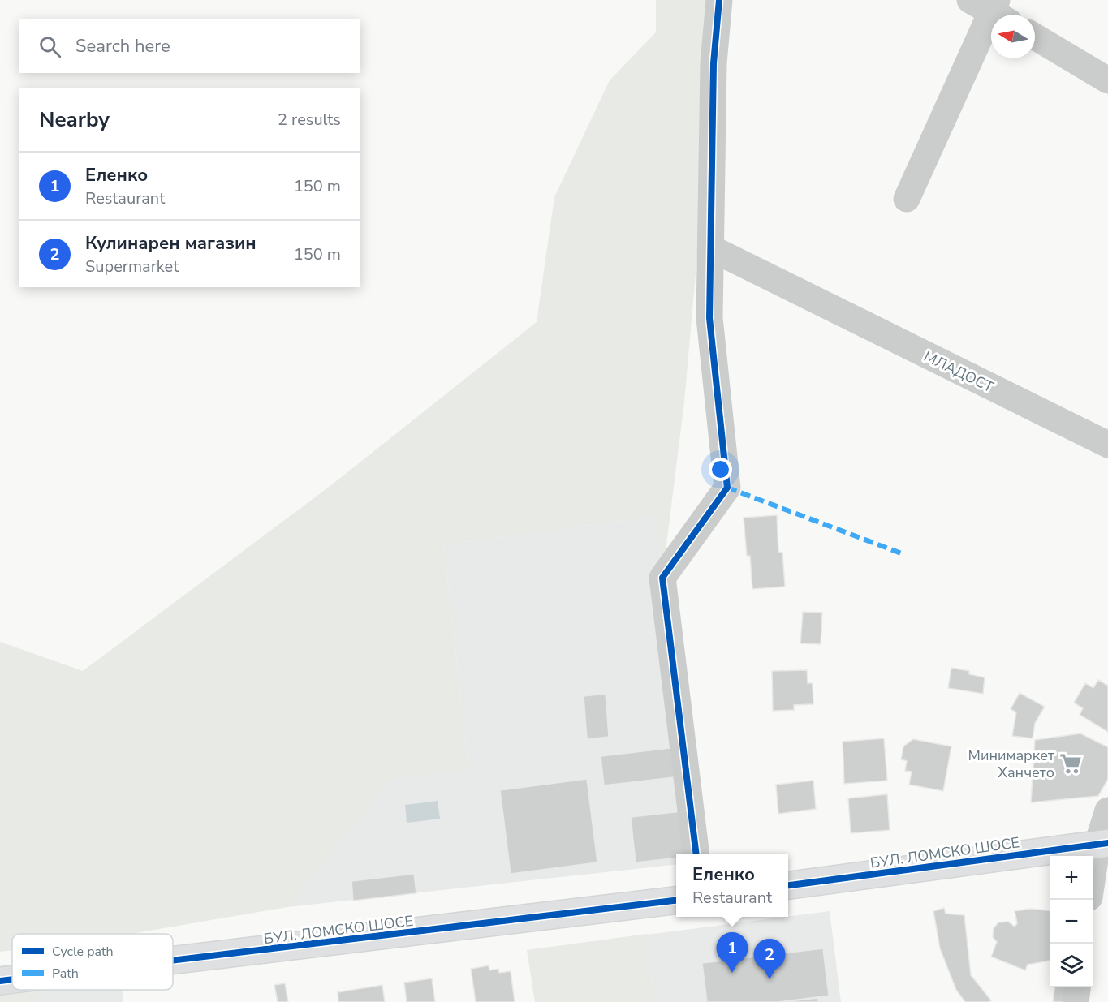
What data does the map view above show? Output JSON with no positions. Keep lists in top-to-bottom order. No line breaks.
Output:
{"streets":{"main road":["БУЛ. ЛОМСКО ШОСЕ"],"street":["МЛАДОСТ"]},"places":{"supermarket":["Минимаркет Ханчето"]},"legend":["Cycle path","Path"],"north":"left","page":{"search":"Search here","heading":["Nearby","2 results"],"list":[{"mark":"1","name":"Еленко","note":"Restaurant","value":"150 m"},{"mark":"2","name":"Кулинарен магазин","note":"Supermarket","value":"150 m"}],"popup":["Еленко","Restaurant"],"map_buttons":["+","−"],"pins":["1","2"]}}
